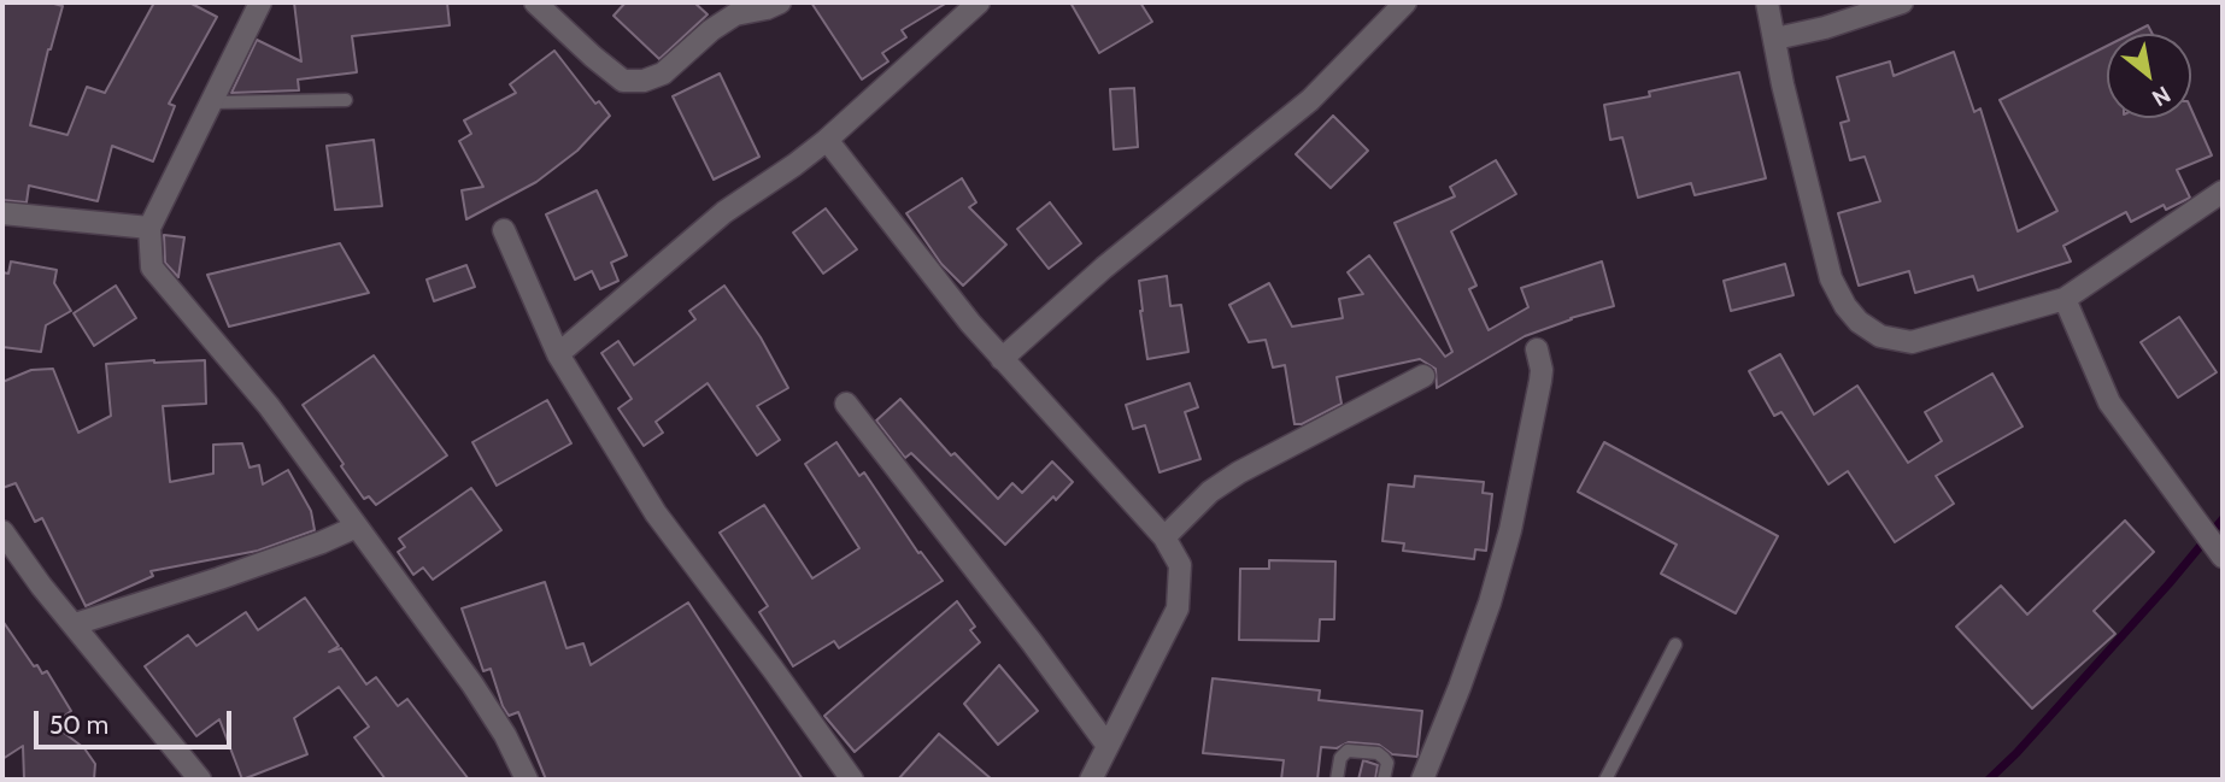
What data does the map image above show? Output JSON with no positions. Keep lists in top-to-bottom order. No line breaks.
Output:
{"scale_bar":"50 m","north":"bottom right"}
